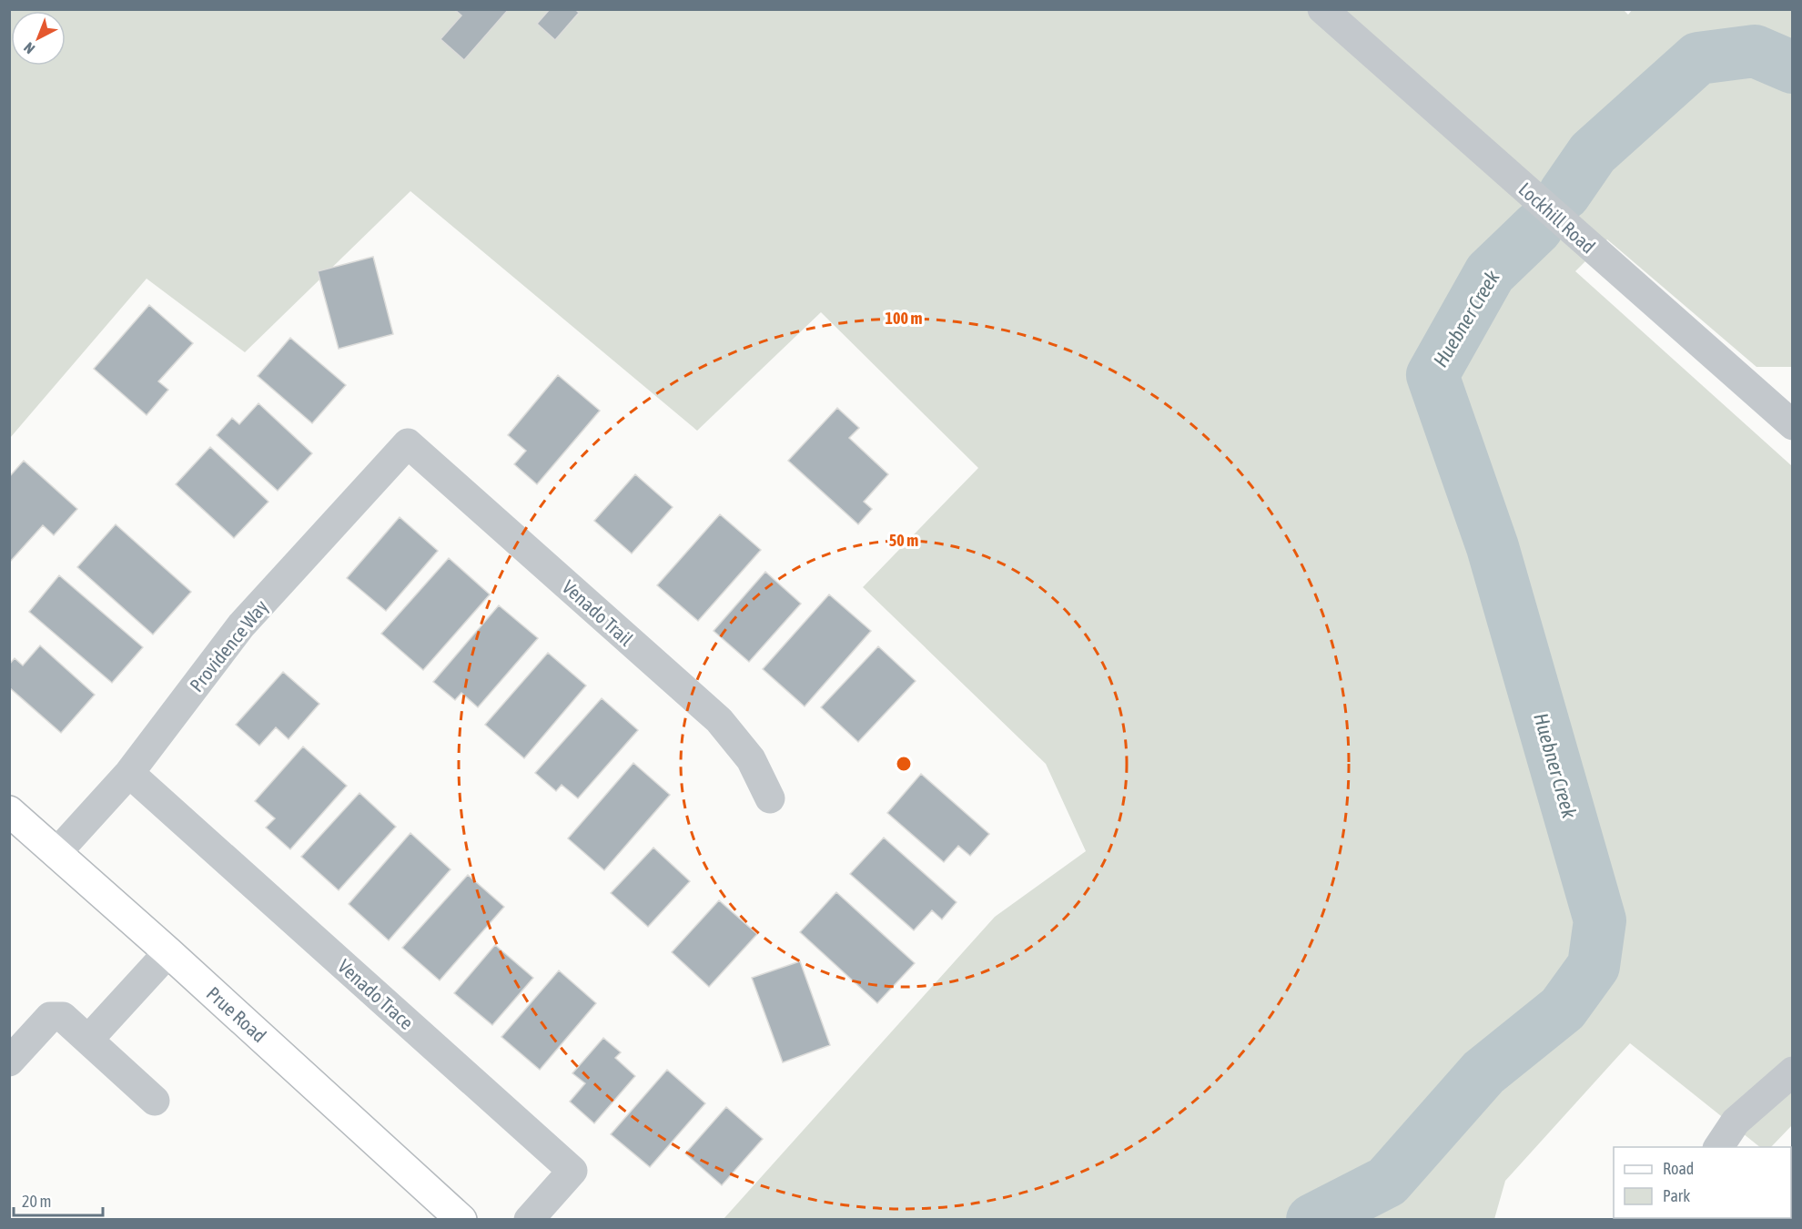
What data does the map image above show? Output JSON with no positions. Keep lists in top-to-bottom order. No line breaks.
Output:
{"streets":{"main road":["Prue Road"],"street":["Lockhill Road","Venado Trail","Providence Way","Venado Trace"]},"crossings":[["Venado Trail","Providence Way"],["Providence Way","Venado Trace"],["Providence Way","Prue Road"]],"water":["Huebner Creek"],"legend":["Road","Park"],"scale_bar":"20 m","north":"bottom left","rings":["100 m","50 m"]}
